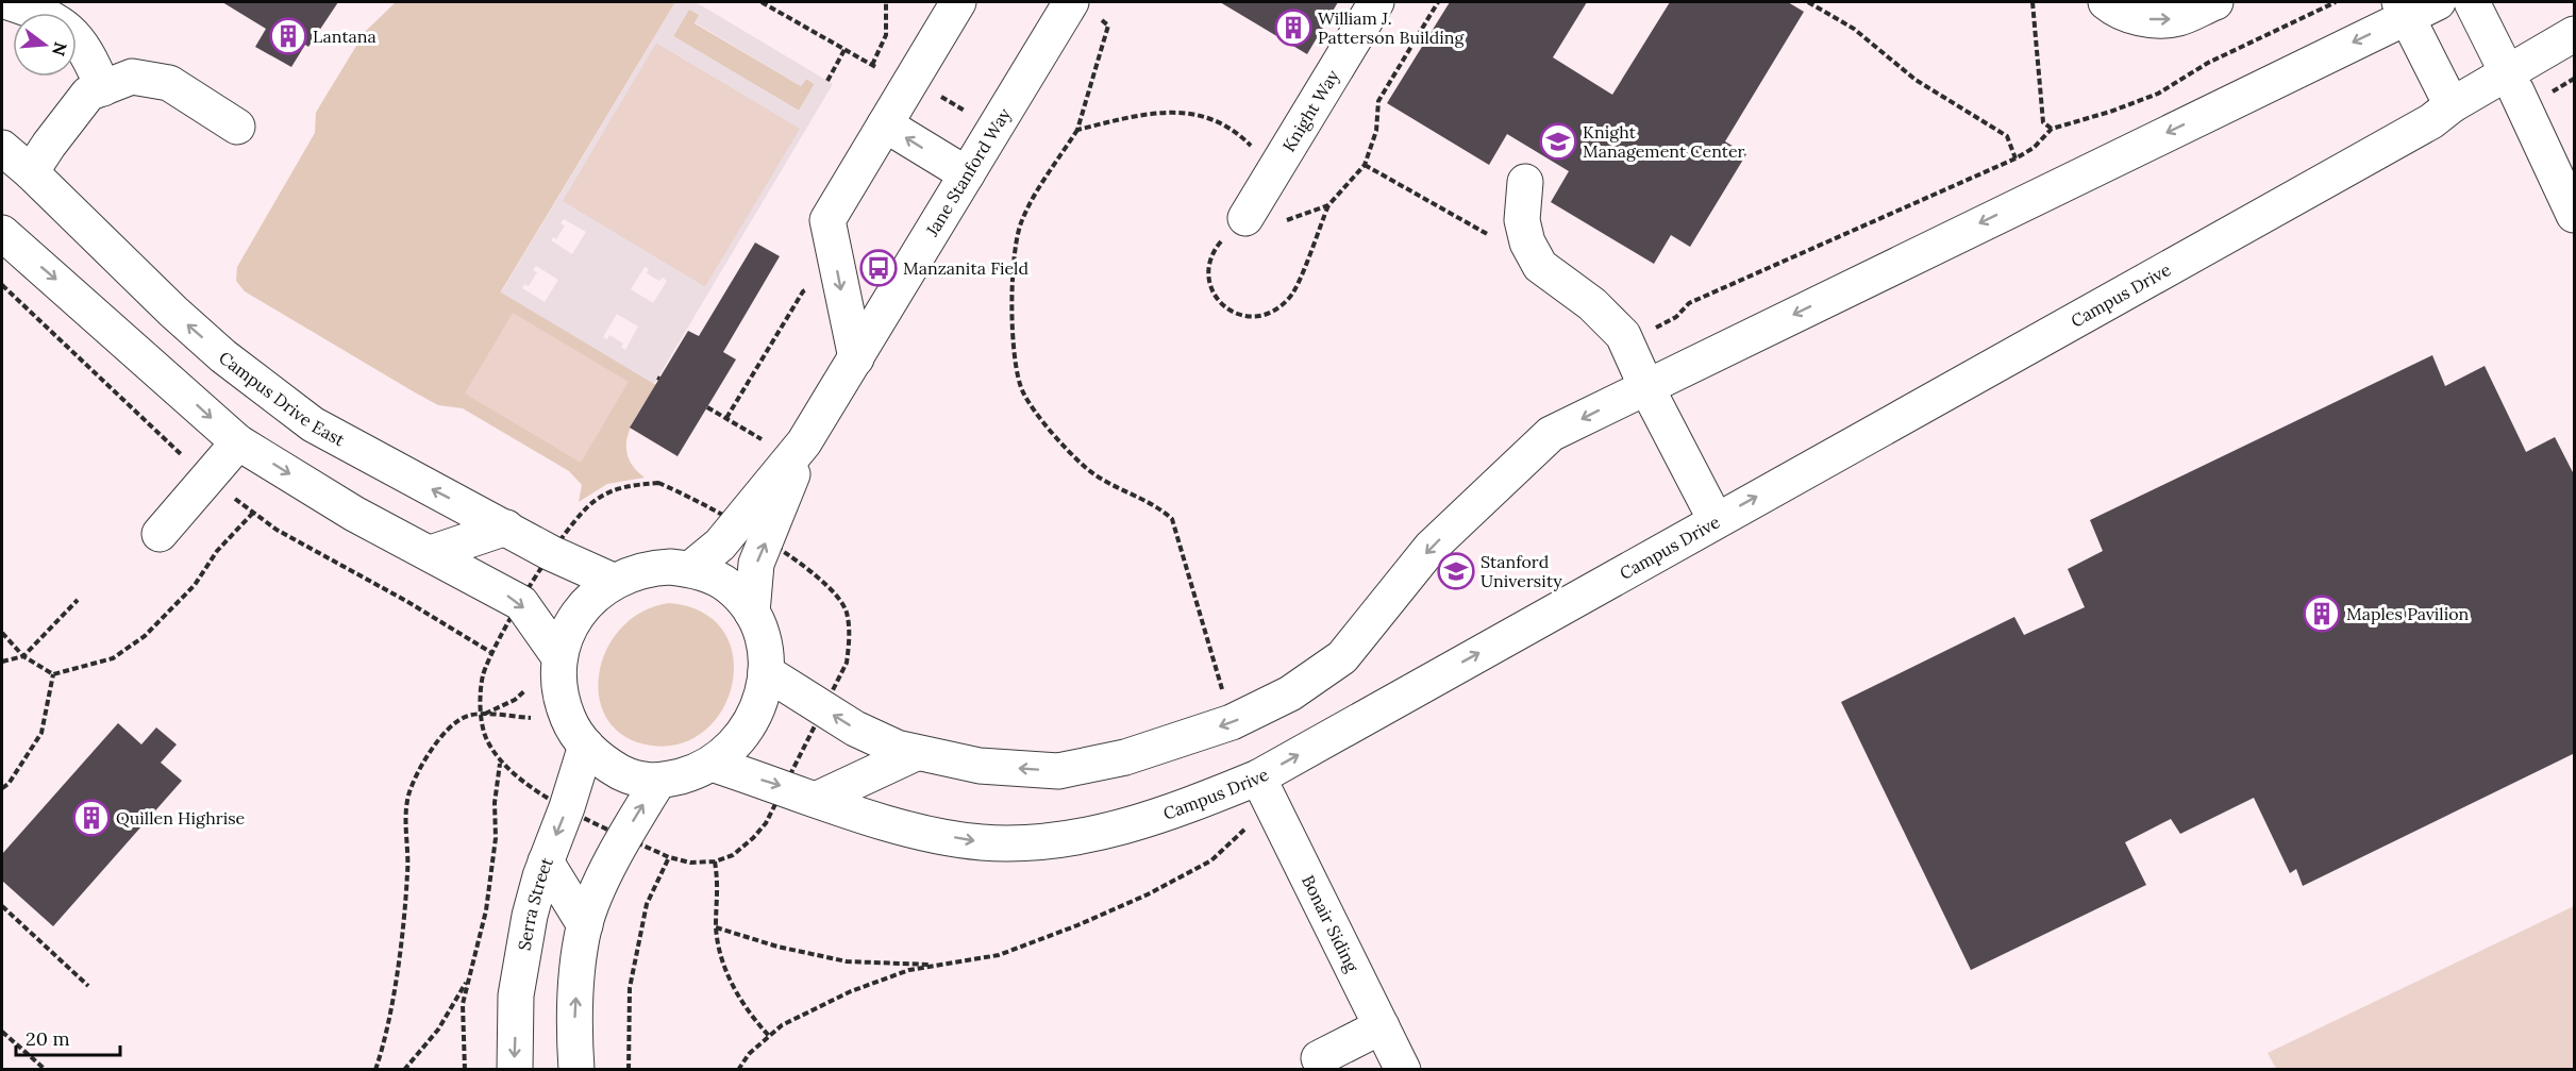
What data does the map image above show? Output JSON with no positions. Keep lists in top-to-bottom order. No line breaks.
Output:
{"streets":{"street":["Knight Way","Jane Stanford Way","Campus Drive","Campus Drive East","Serra Street","Bonair Siding"]},"crossings":[["Jane Stanford Way","Campus Drive"],["Jane Stanford Way","Campus Drive East"],["Jane Stanford Way","Serra Street"],["Campus Drive","Campus Drive East"],["Campus Drive","Serra Street"],["Campus Drive","Bonair Siding"],["Campus Drive East","Serra Street"]],"places":{"building":["William J. Patterson Building","Lantana","Maples Pavilion","Quillen Highrise"],"school or university":["Knight Management Center","Stanford University"],"bus stop":["Manzanita Field"]},"scale_bar":"20 m","north":"right"}
